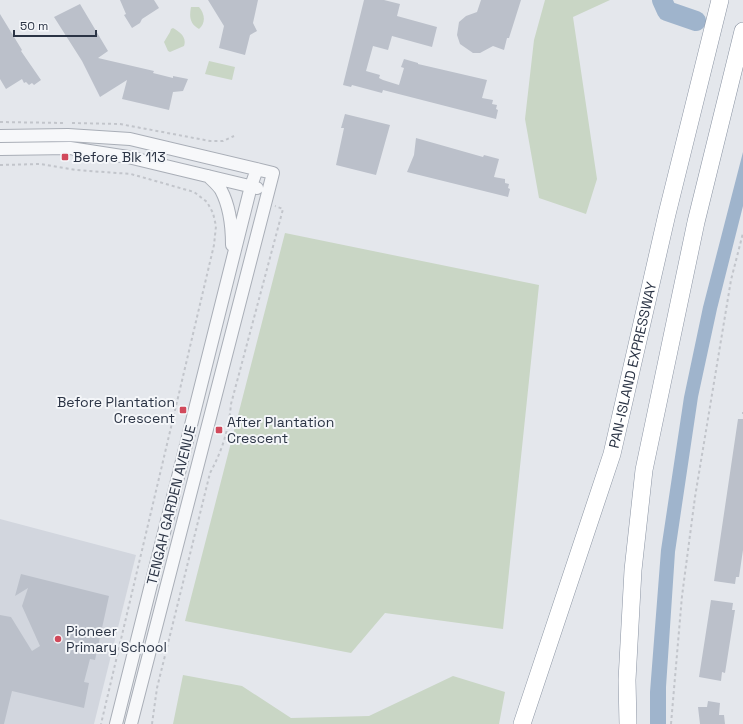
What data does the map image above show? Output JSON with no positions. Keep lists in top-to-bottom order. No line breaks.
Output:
{"streets":{"highway":["PAN-ISLAND EXPRESSWAY"],"street":["TENGAH GARDEN AVENUE"]},"places":{"transit":["Before Blk 113","Before Plantation Crescent","After Plantation Crescent"],"other":["Pioneer Primary School"]},"scale_bar":"50 m"}
